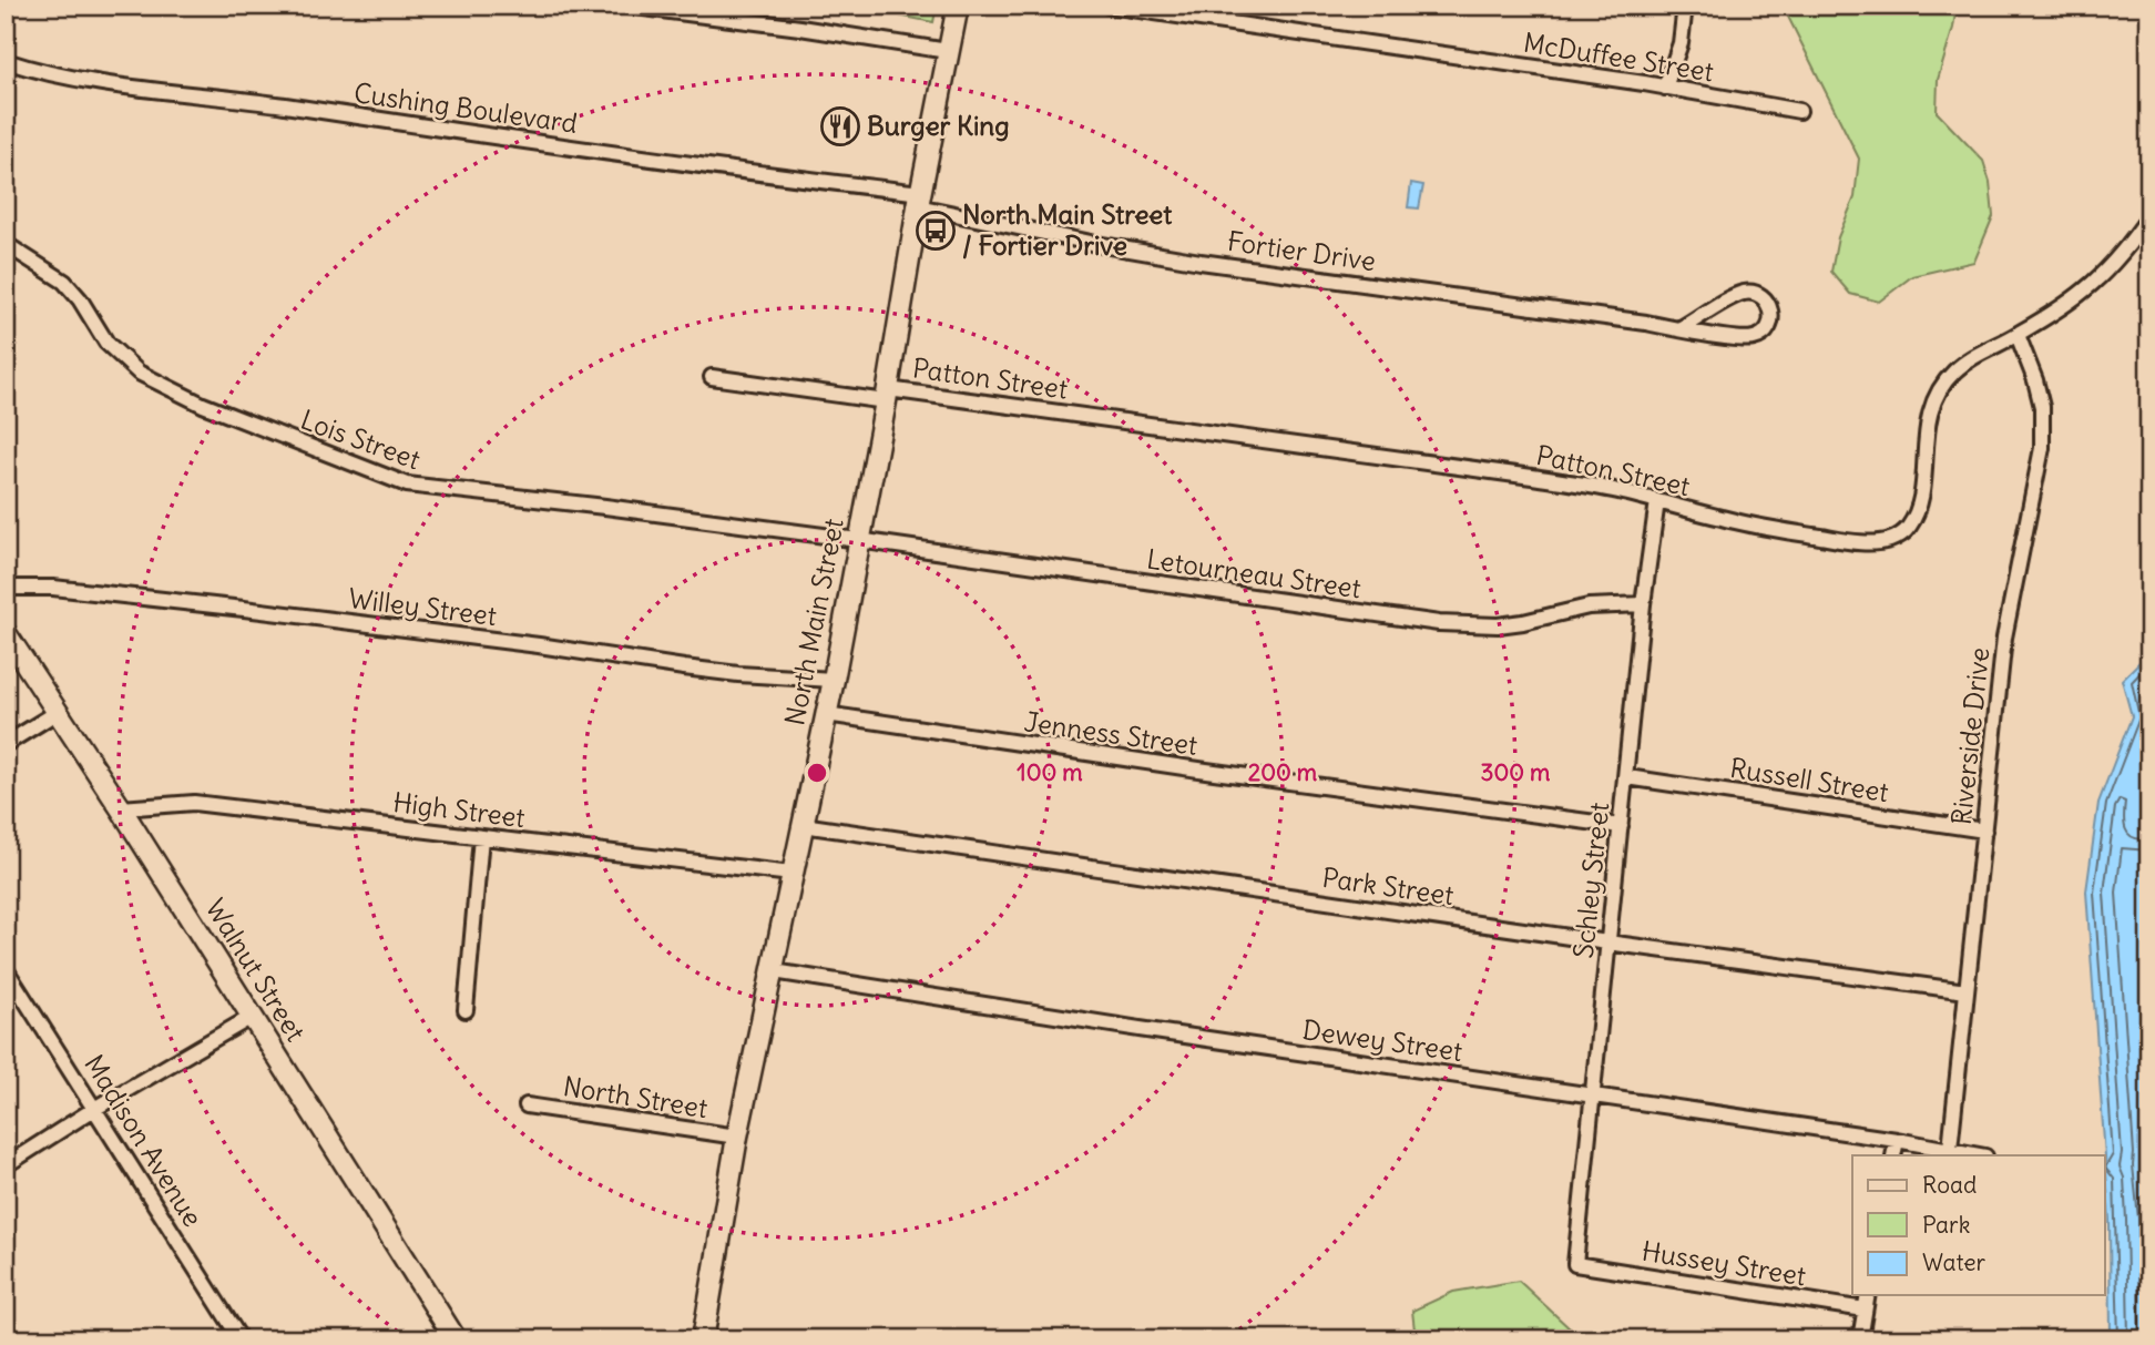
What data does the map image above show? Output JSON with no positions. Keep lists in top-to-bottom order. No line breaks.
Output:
{"streets":{"main road":["North Main Street","Walnut Street"],"street":["McDuffee Street","Cushing Boulevard","Fortier Drive","Patton Street","Lois Street","Letourneau Street","Willey Street","Jenness Street","Riverside Drive","Russell Street","High Street","Schley Street","Park Street","Dewey Street","North Street","Madison Avenue","Hussey Street"]},"crossings":[["Cushing Boulevard","Fortier Drive"],["Cushing Boulevard","North Main Street"],["Fortier Drive","North Main Street"],["Patton Street","North Main Street"],["Patton Street","Riverside Drive"],["Patton Street","Schley Street"],["Lois Street","Letourneau Street"],["Lois Street","North Main Street"],["Letourneau Street","North Main Street"],["Letourneau Street","Schley Street"],["Willey Street","North Main Street"],["North Main Street","Jenness Street"],["North Main Street","High Street"],["North Main Street","Park Street"],["North Main Street","Dewey Street"],["North Main Street","North Street"],["Jenness Street","Schley Street"],["Riverside Drive","Russell Street"],["Riverside Drive","Park Street"],["Riverside Drive","Dewey Street"],["Russell Street","Schley Street"],["High Street","Walnut Street"],["Schley Street","Park Street"],["Schley Street","Dewey Street"],["Schley Street","Hussey Street"]],"places":{"restaurant":["Burger King"],"bus stop":["North Main Street / Fortier Drive"]},"legend":["Road","Park","Water"],"rings":["100 m","200 m","300 m"]}
